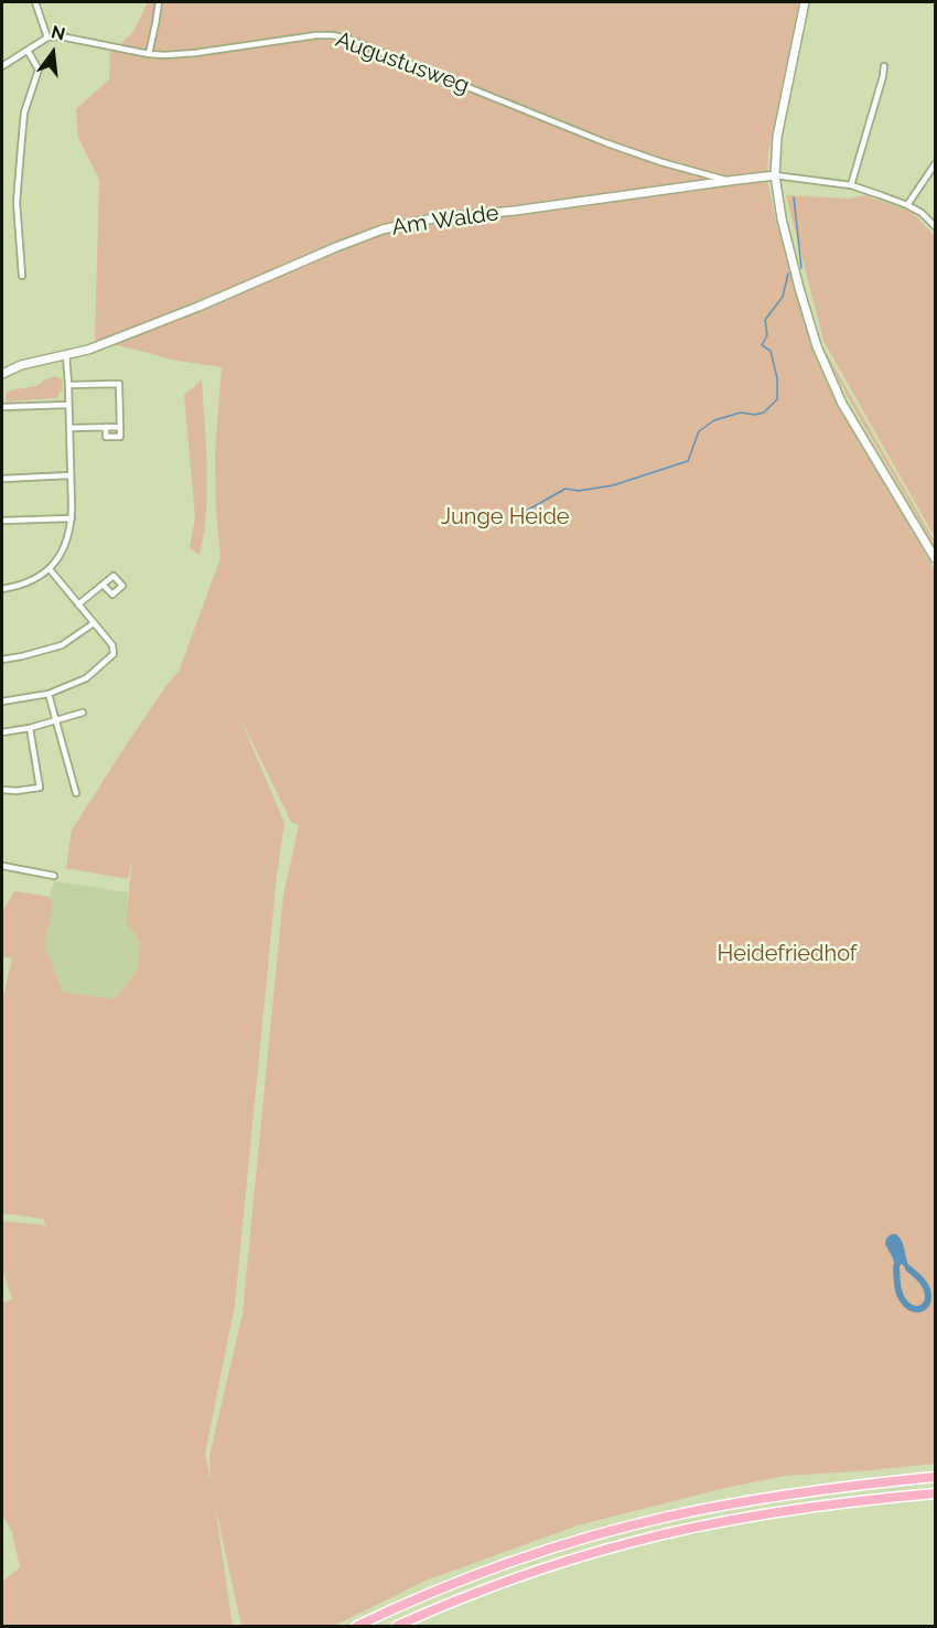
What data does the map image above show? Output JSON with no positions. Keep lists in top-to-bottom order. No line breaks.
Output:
{"streets":{"street":["Augustusweg","Am Walde"]},"crossings":[["Augustusweg","Am Walde"]],"parks":["Junge Heide","Heidefriedhof"],"north":"top"}
